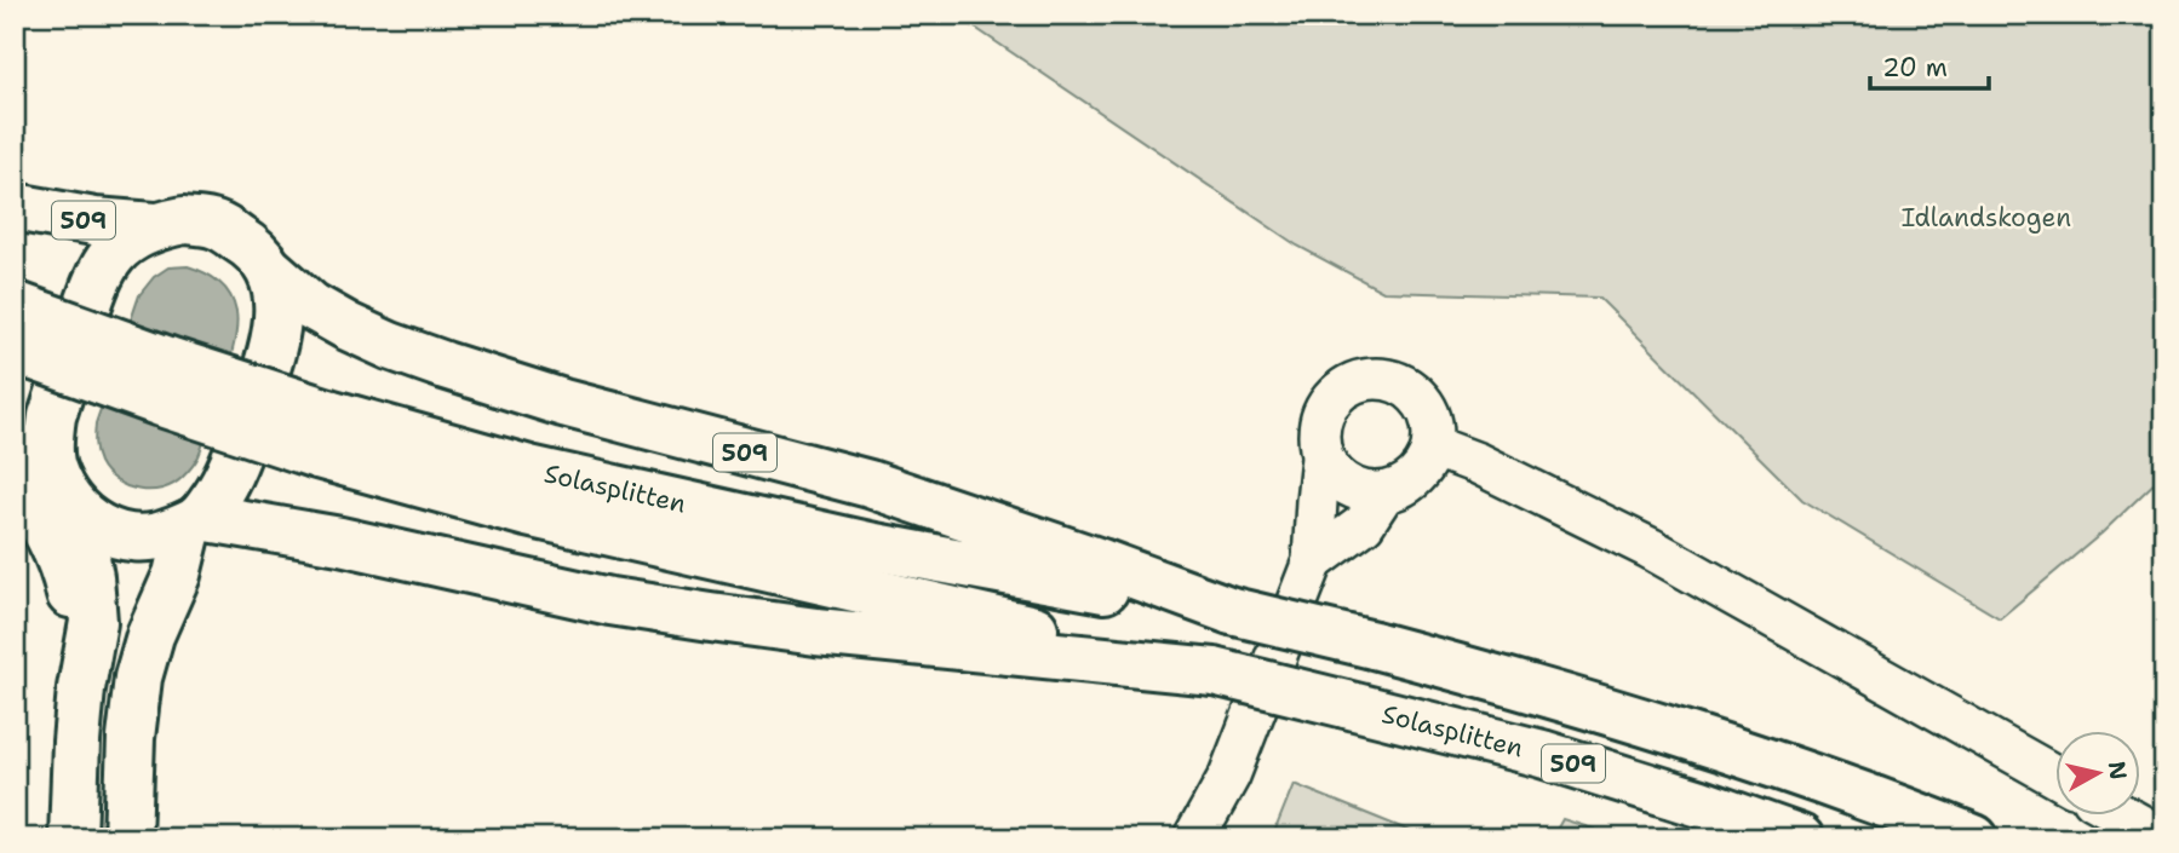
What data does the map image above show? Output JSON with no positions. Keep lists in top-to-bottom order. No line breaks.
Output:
{"streets":{"main road":["509","Solasplitten"]},"crossings":[["509","Solasplitten"]],"parks":["Idlandskogen"],"scale_bar":"20 m","north":"right"}
